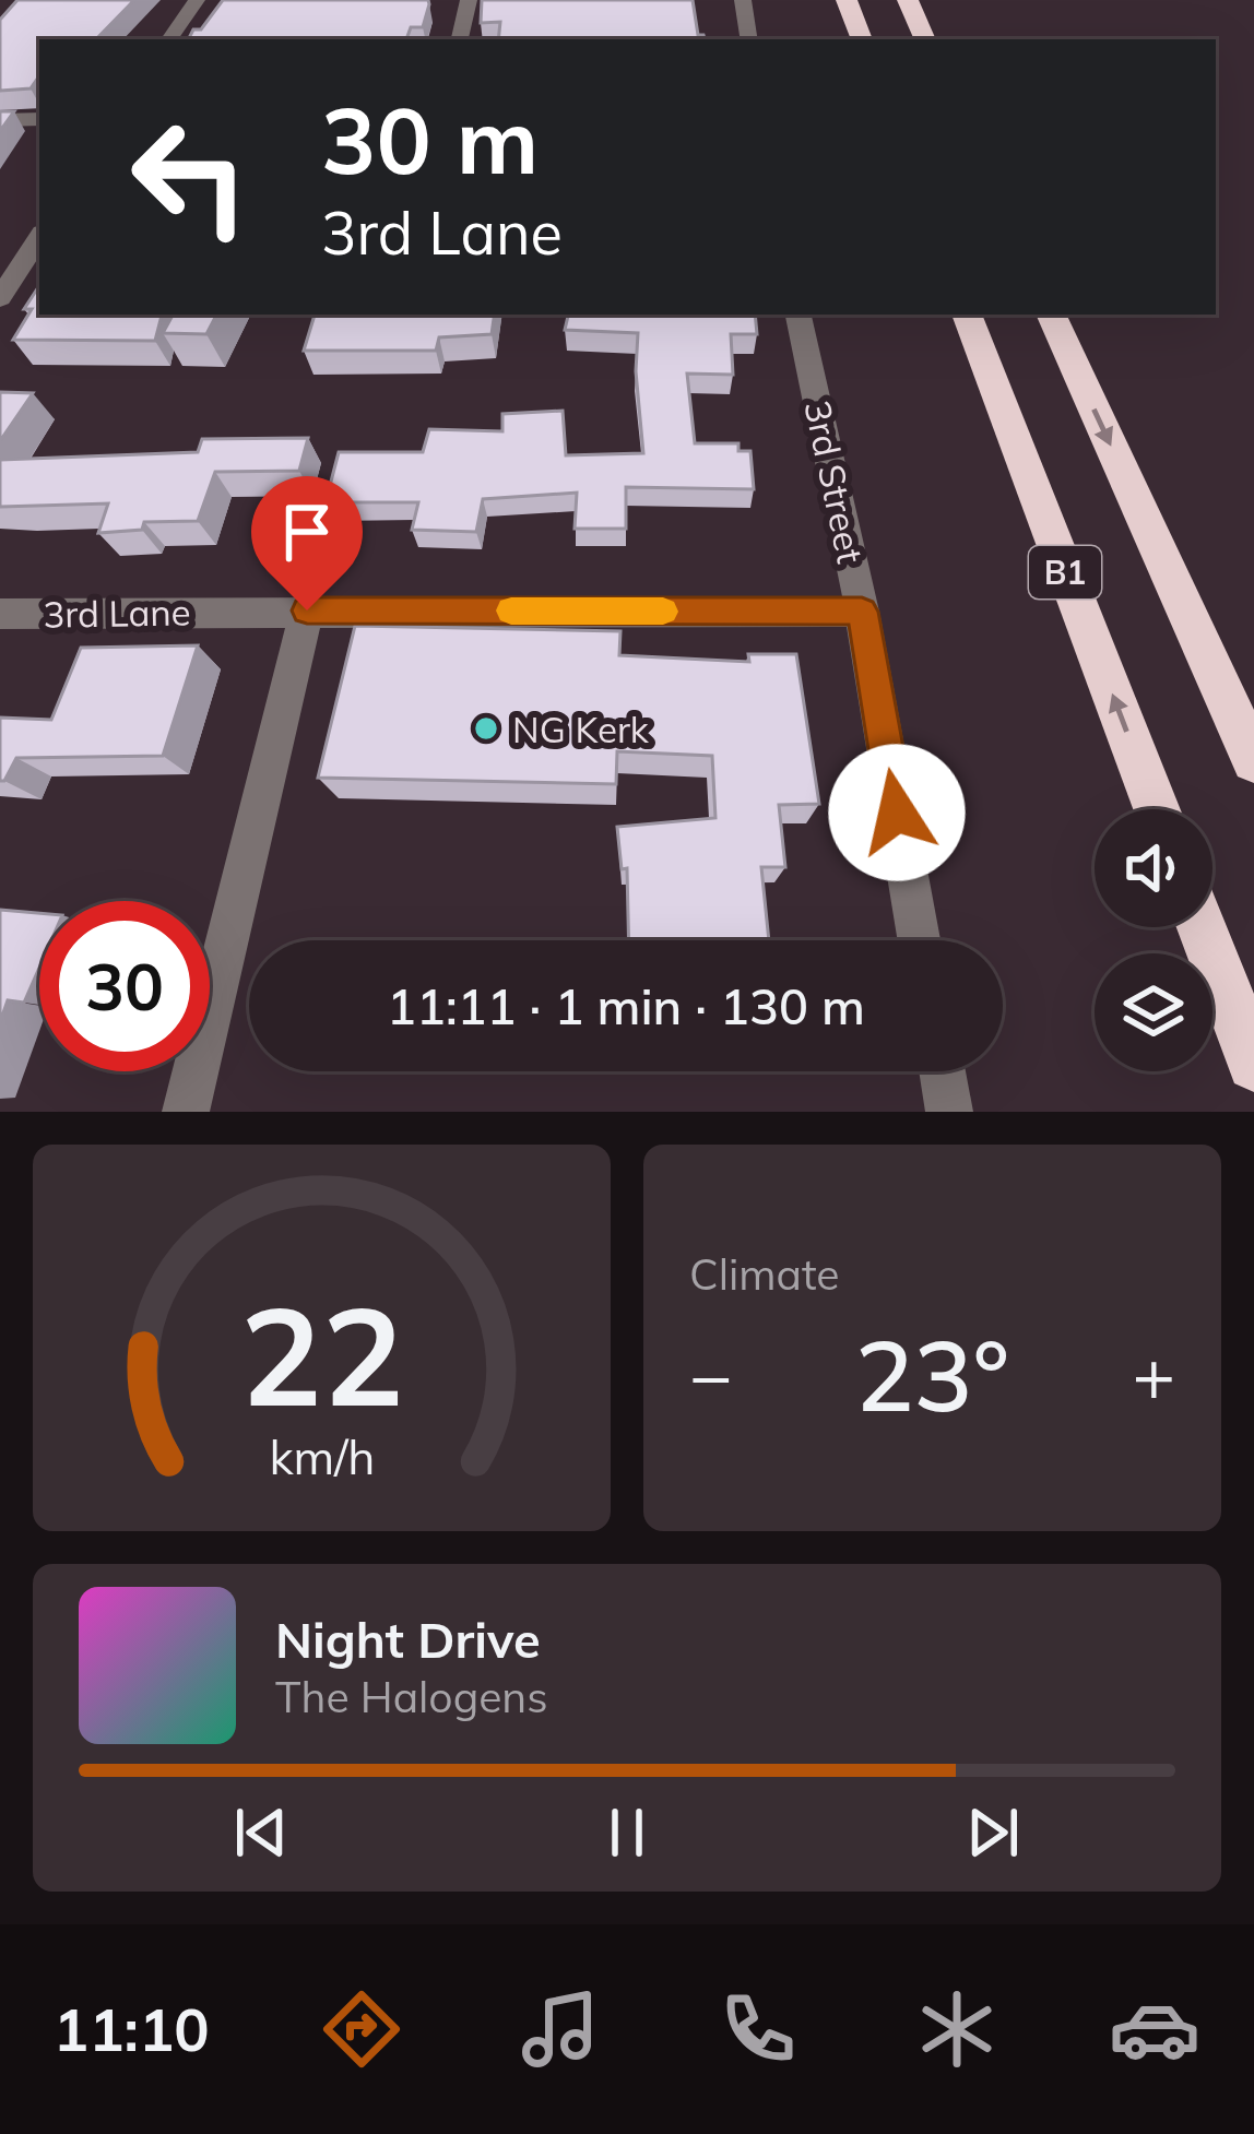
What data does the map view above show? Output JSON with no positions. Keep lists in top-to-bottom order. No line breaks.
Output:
{"streets":{"highway":["B1"],"street":["3rd Street","3rd Lane"]},"crossings":[["3rd Street","3rd Lane"]],"places":["NG Kerk"],"page":{"turn":["30 m","3rd Lane"],"limit":"30","trip":"11:11 · 1 min · 130 m","tile":"Climate","heat":["−","23°","+"],"song":["Night Drive","The Halogens"],"tabs":"11:10","gauge":["22","km/h"]}}
